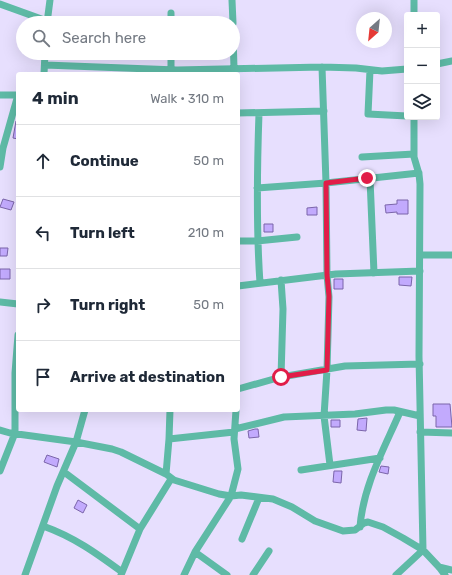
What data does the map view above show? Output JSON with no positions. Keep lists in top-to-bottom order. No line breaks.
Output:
{"north":"bottom left","page":{"map_buttons":["+","−"],"search":"Search here","heading":["4 min","Walk · 310 m"],"list":[["Continue","50 m"],["Turn left","210 m"],["Turn right","50 m"],"Arrive at destination"]}}
